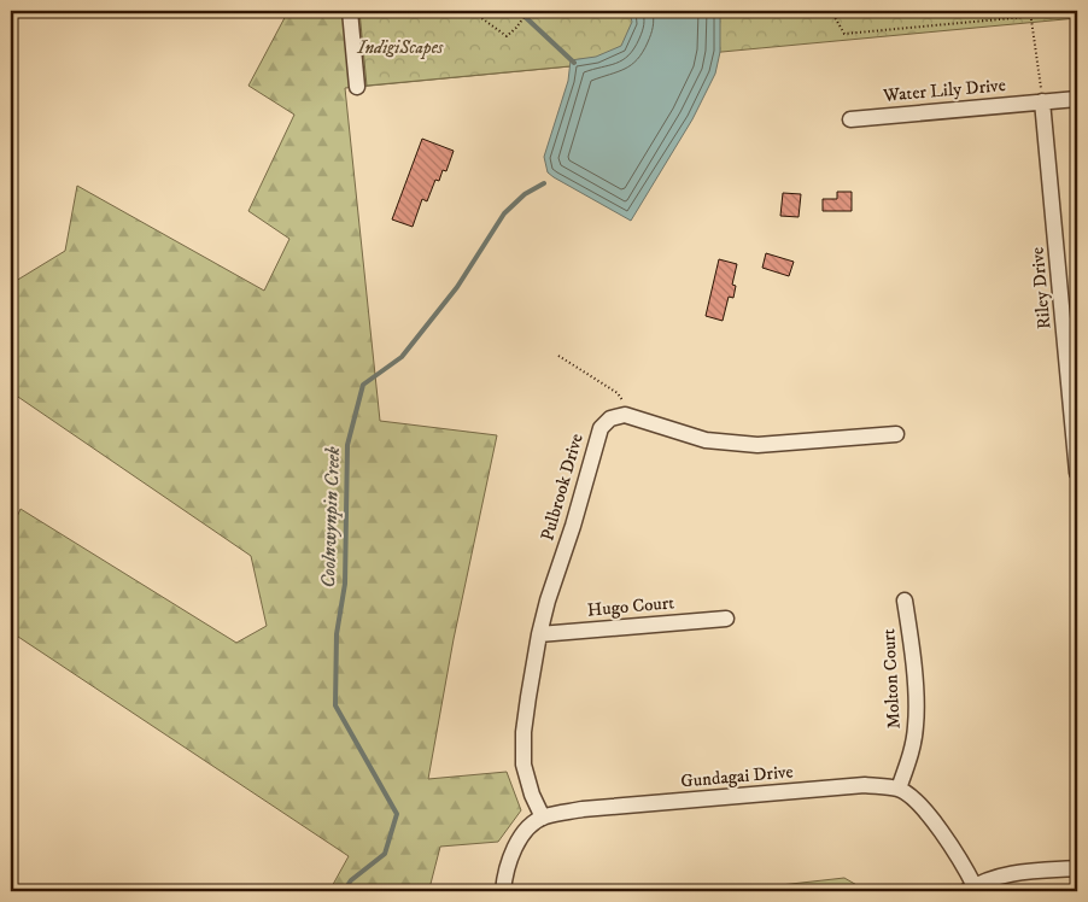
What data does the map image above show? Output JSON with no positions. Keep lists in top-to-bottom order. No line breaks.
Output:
{"streets":{"street":["Water Lily Drive","Riley Drive","Pulbrook Drive","Hugo Court","Molton Court","Gundagai Drive"]},"crossings":[["Water Lily Drive","Riley Drive"],["Pulbrook Drive","Hugo Court"],["Pulbrook Drive","Gundagai Drive"],["Molton Court","Gundagai Drive"]],"water":["Coolnwynpin Creek"],"parks":["IndigiScapes"]}
